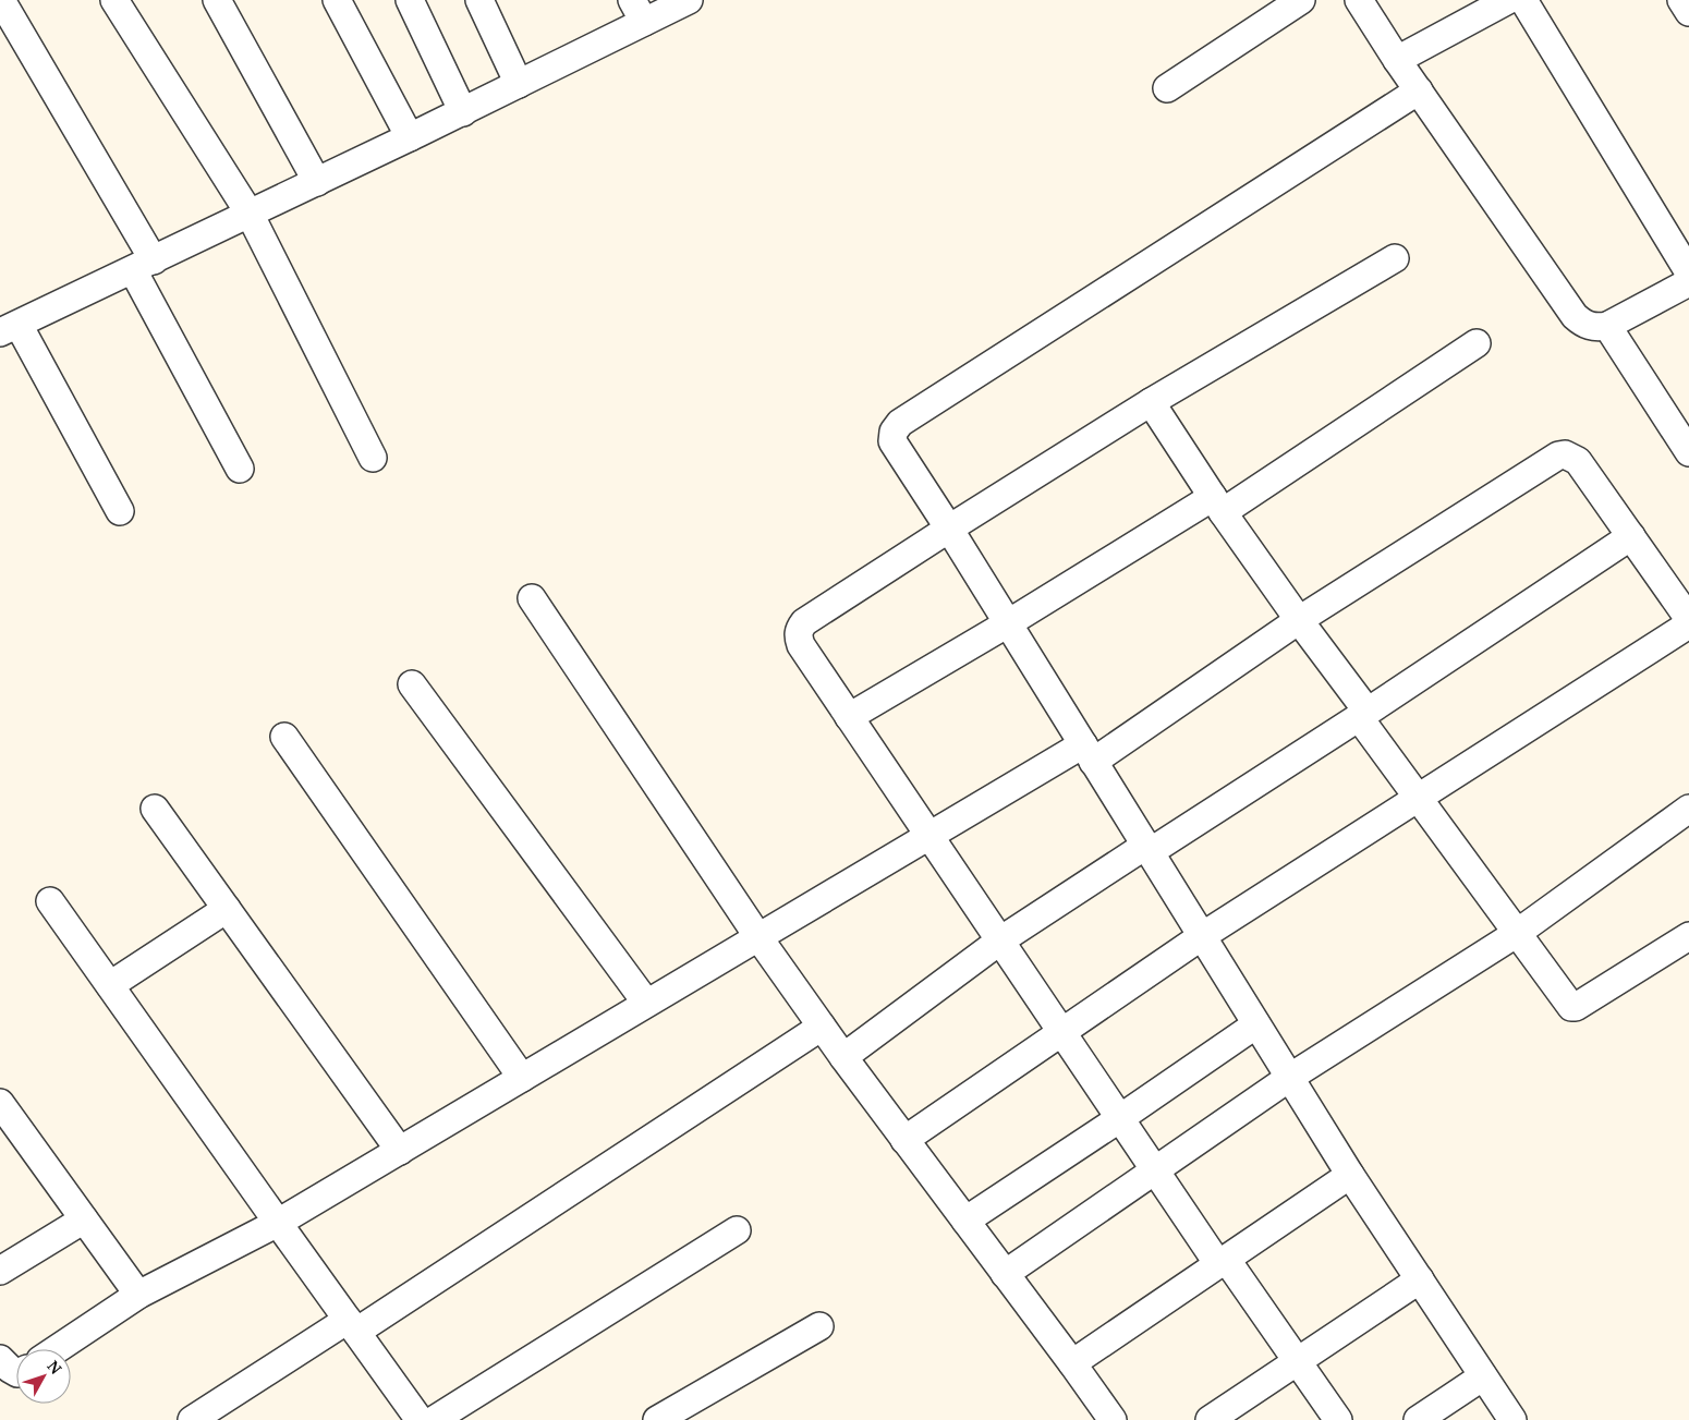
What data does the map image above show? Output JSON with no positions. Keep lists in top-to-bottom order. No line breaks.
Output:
{"north":"top right"}
